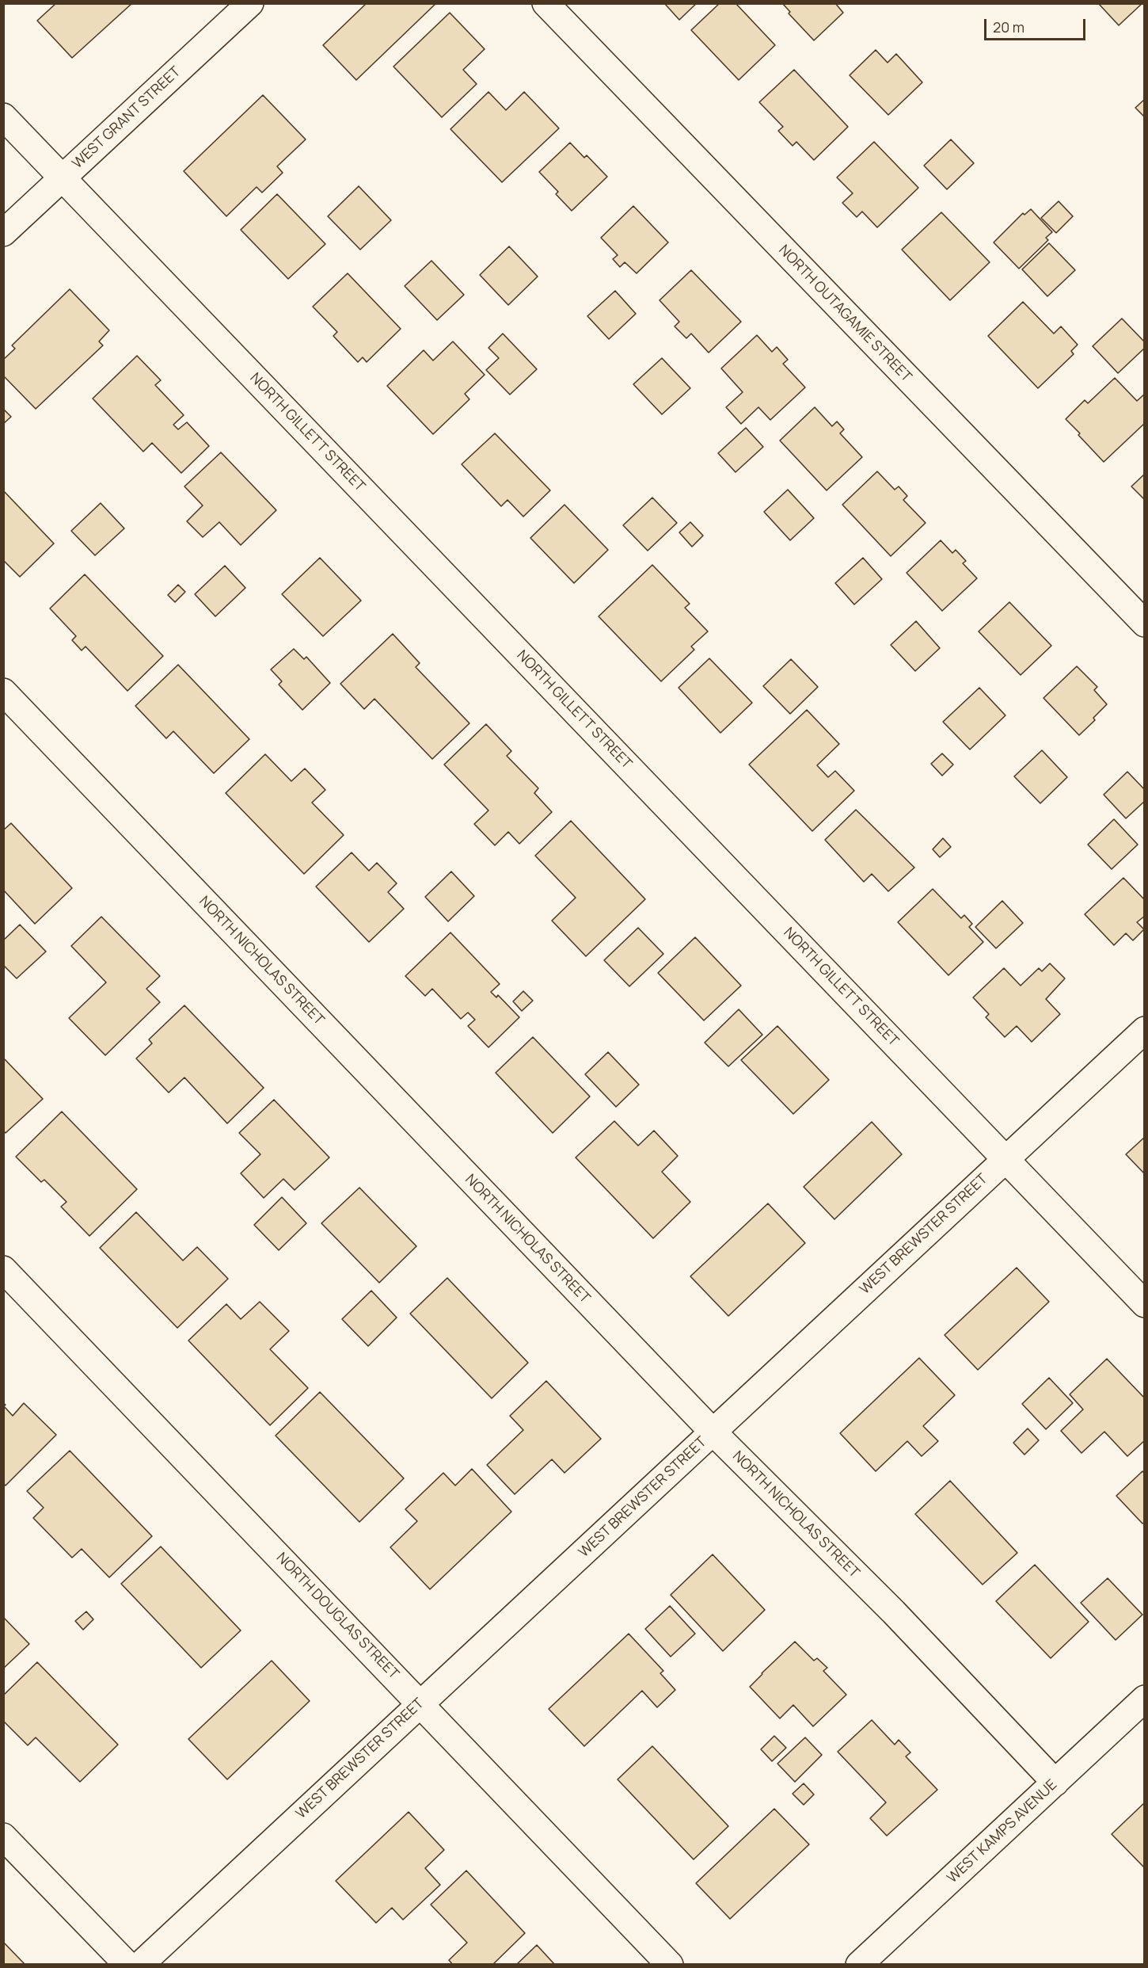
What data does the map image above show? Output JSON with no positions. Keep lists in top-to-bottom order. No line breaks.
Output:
{"streets":{"street":["WEST GRANT STREET","NORTH OUTAGAMIE STREET","NORTH GILLETT STREET","NORTH NICHOLAS STREET","WEST BREWSTER STREET","NORTH DOUGLAS STREET","WEST KAMPS AVENUE"]},"crossings":[["WEST GRANT STREET","NORTH GILLETT STREET"],["NORTH GILLETT STREET","WEST BREWSTER STREET"],["NORTH NICHOLAS STREET","WEST BREWSTER STREET"],["NORTH NICHOLAS STREET","WEST KAMPS AVENUE"],["WEST BREWSTER STREET","NORTH DOUGLAS STREET"]],"scale_bar":"20 m"}
